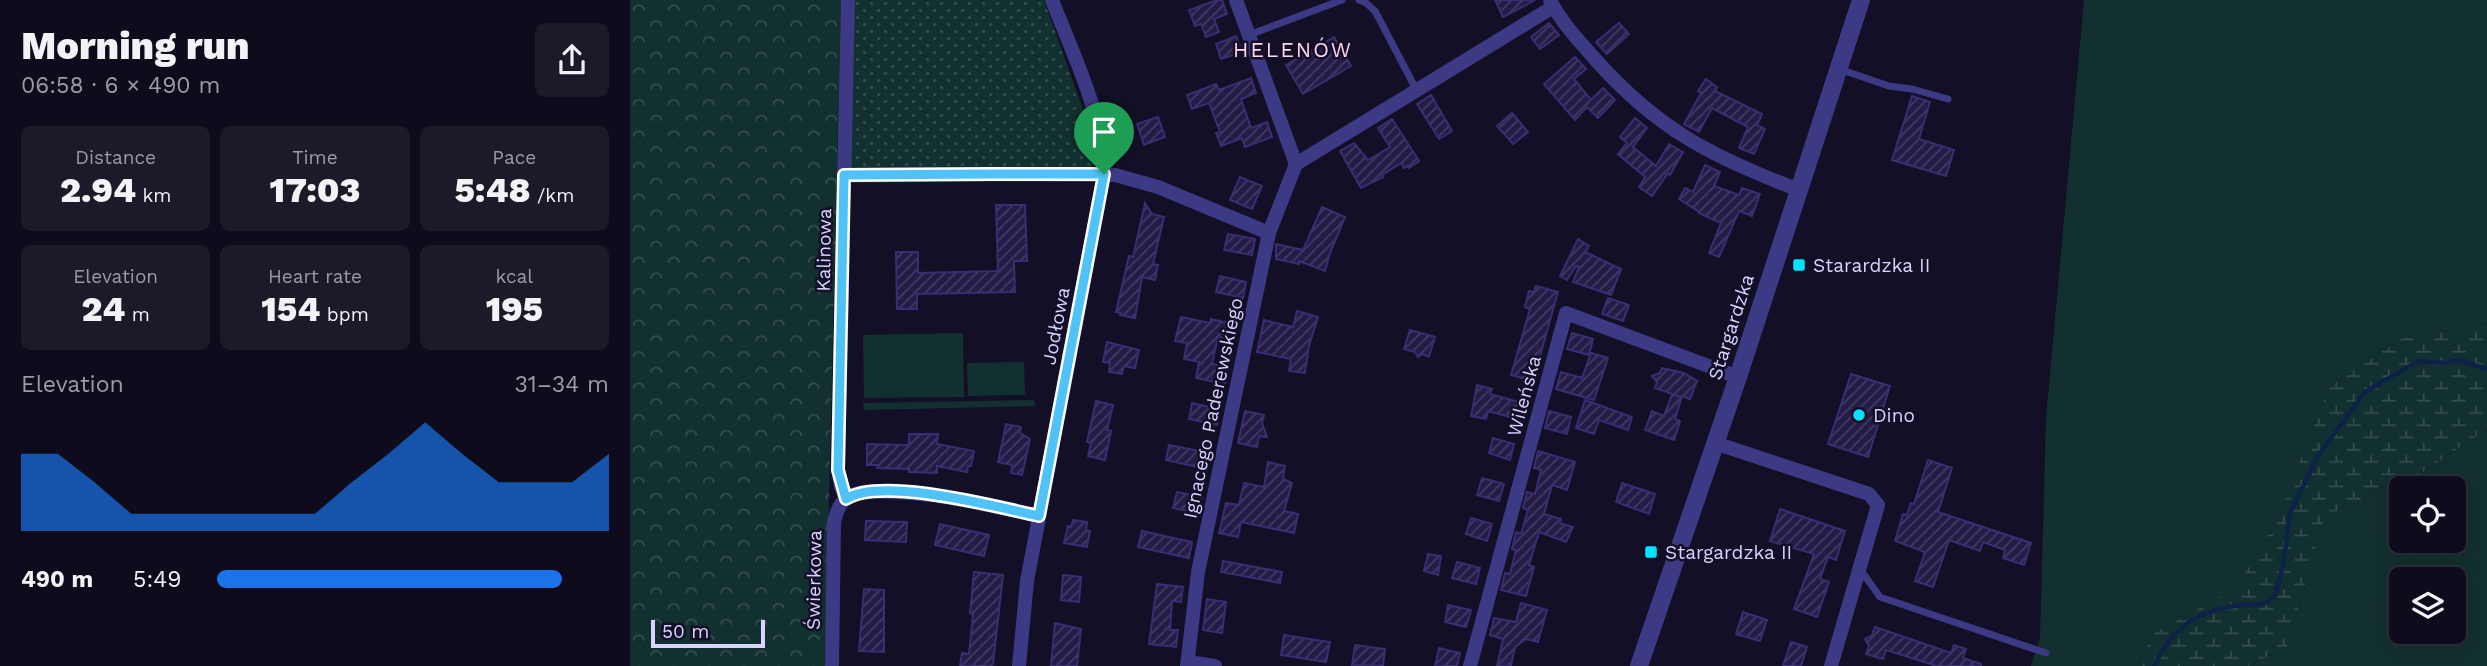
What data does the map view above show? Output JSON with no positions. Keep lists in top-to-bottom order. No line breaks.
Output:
{"streets":{"street":["Kalinowa","Jodłowa","Stargardzka","Wileńska","Ignacego Paderewskiego","Świerkowa"]},"crossings":[["Kalinowa","Świerkowa"],["Stargardzka","Wileńska"]],"districts":["HELENÓW"],"places":{"transit":["Starardzka II","Stargardzka II"],"other":["Dino"]},"scale_bar":"50 m","page":{"heading":["Morning run","06:58 · 6 × 490 m"],"stats":[["Distance","2.94 km"],["Time","17:03"],["Pace","5:48 /km"],["Elevation","24 m"],["Heart rate","154 bpm"],["kcal","195"]],"chart":["Elevation","31–34 m"],"list":[{"name":"490 m","note":"5:49"}],"scale":"50 m"}}
